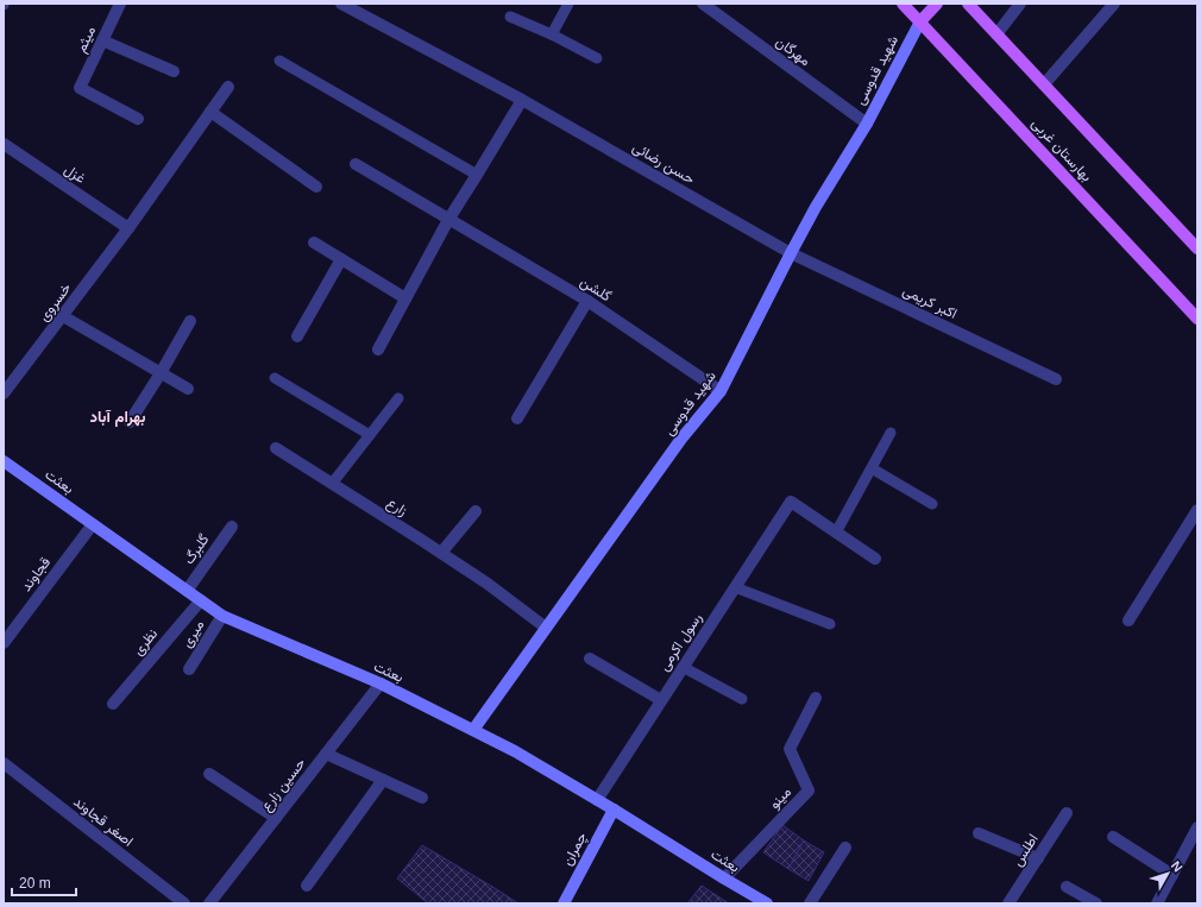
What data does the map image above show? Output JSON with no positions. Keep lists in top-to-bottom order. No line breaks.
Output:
{"streets":{"main road":["بهارستان غربی"],"street":["میثم","مهرگان","شهید قدوسی","حسن رضائی","غزل","گلشن","خسروی","اکبر کریمی","بعثت","زارع","گلبرگ","قجاوند","میری","نظری","رسول اکرمی","حسین زارع","مینو","اصغر قجاوند","چمران","اطلس"]},"crossings":[["مهرگان","شهید قدوسی"],["شهید قدوسی","بهارستان غربی"],["شهید قدوسی","حسن رضائی"],["شهید قدوسی","گلشن"],["شهید قدوسی","اکبر کریمی"],["شهید قدوسی","بعثت"],["شهید قدوسی","زارع"],["حسن رضائی","اکبر کریمی"],["غزل","خسروی"],["بعثت","گلبرگ"],["بعثت","قجاوند"],["بعثت","میری"],["بعثت","نظری"],["بعثت","رسول اکرمی"],["بعثت","حسین زارع"],["بعثت","مینو"],["بعثت","چمران"]],"districts":["بهرام آباد"],"scale_bar":"20 m","north":"top right"}
